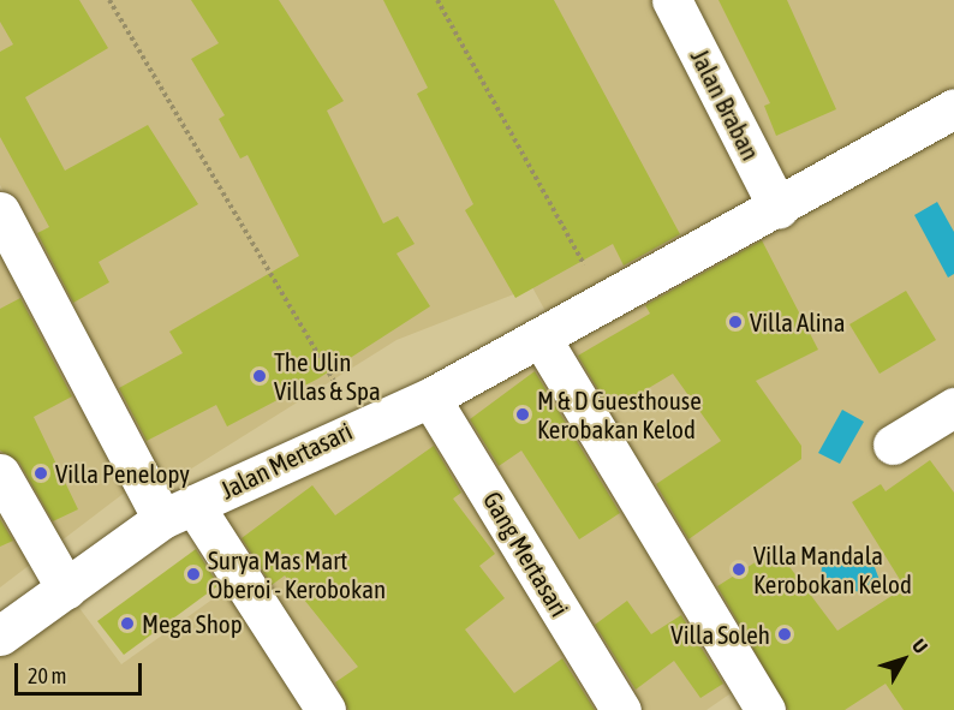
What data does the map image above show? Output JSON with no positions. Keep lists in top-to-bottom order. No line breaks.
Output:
{"streets":{"street":["Jalan Braban","Jalan Mertasari","Gang Mertasari"]},"crossings":[["Jalan Braban","Jalan Mertasari"],["Jalan Mertasari","Gang Mertasari"]],"places":["Villa Alina","The Ulin Villas & Spa","M & D Guesthouse Kerobakan Kelod","Villa Penelopy","Villa Mandala Kerobokan Kelod","Surya Mas Mart Oberoi - Kerobokan","Mega Shop","Villa Soleh"],"scale_bar":"20 m","north":"top right"}
